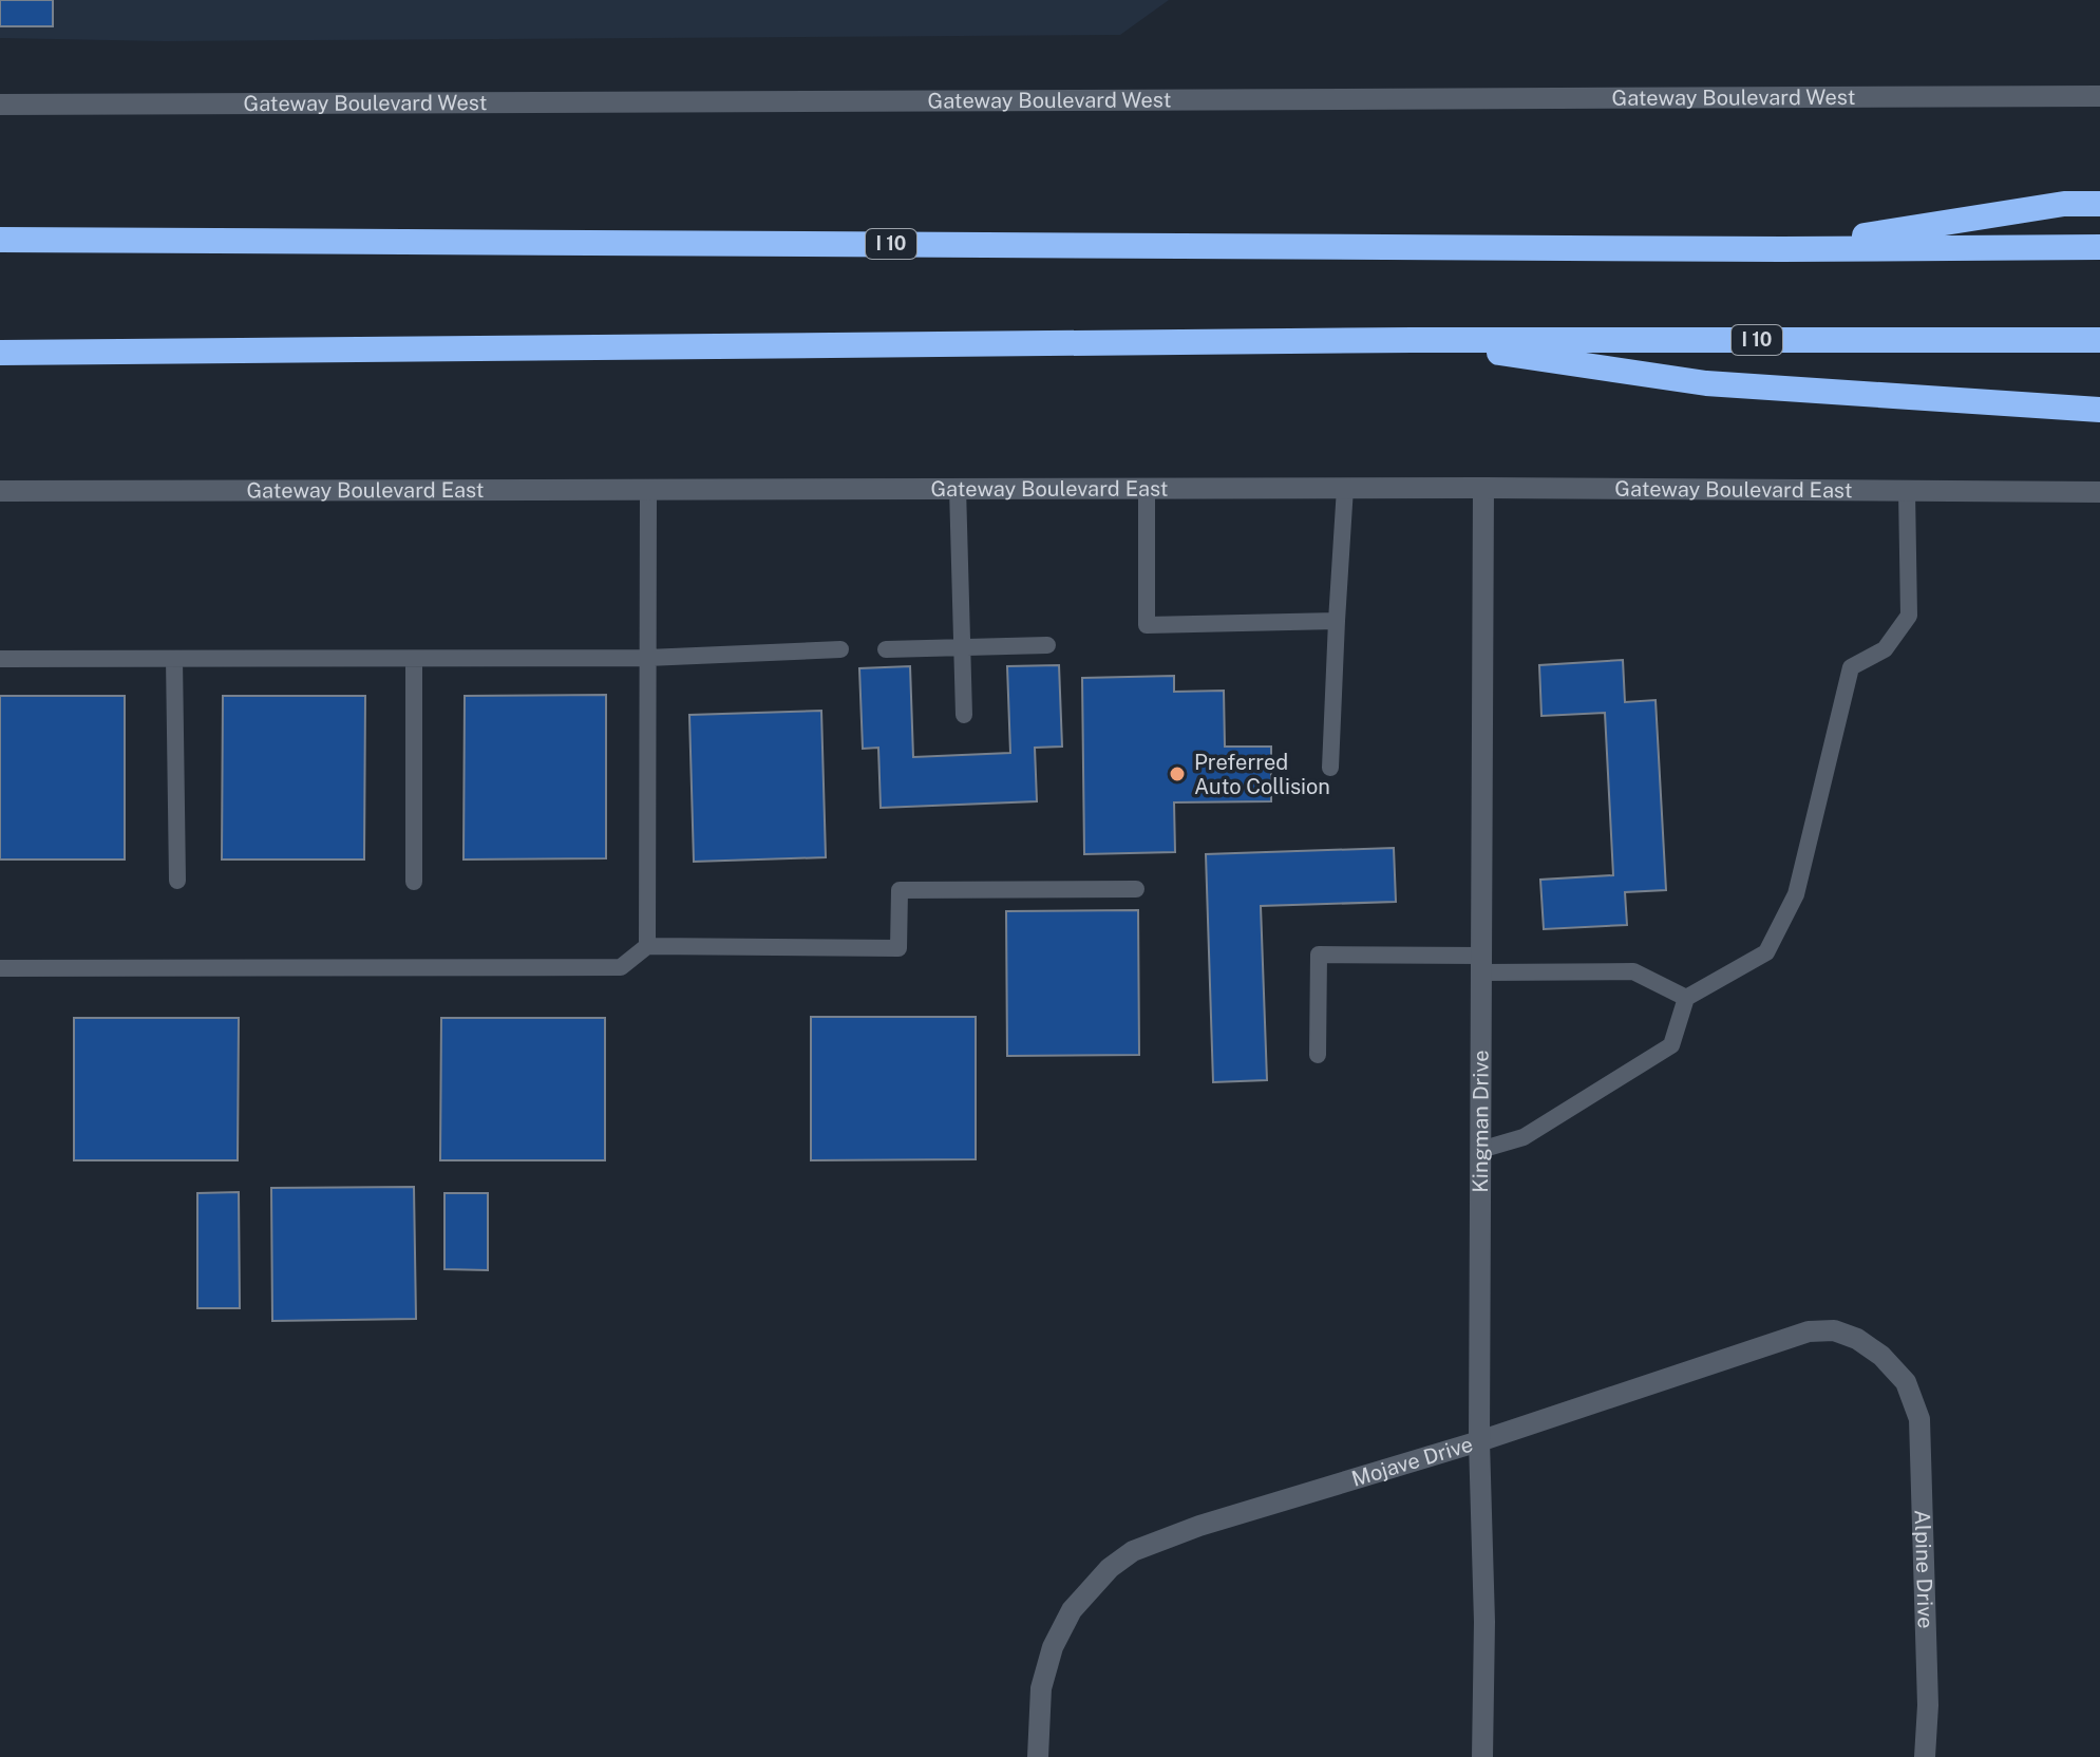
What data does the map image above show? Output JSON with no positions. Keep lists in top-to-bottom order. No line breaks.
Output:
{"streets":{"highway":["I 10"],"main road":["Gateway Boulevard West","Gateway Boulevard East","Kingman Drive","Mojave Drive","Alpine Drive"]},"crossings":[["Gateway Boulevard East","Kingman Drive"],["Kingman Drive","Mojave Drive"],["Mojave Drive","Alpine Drive"]],"places":["Preferred Auto Collision"]}
